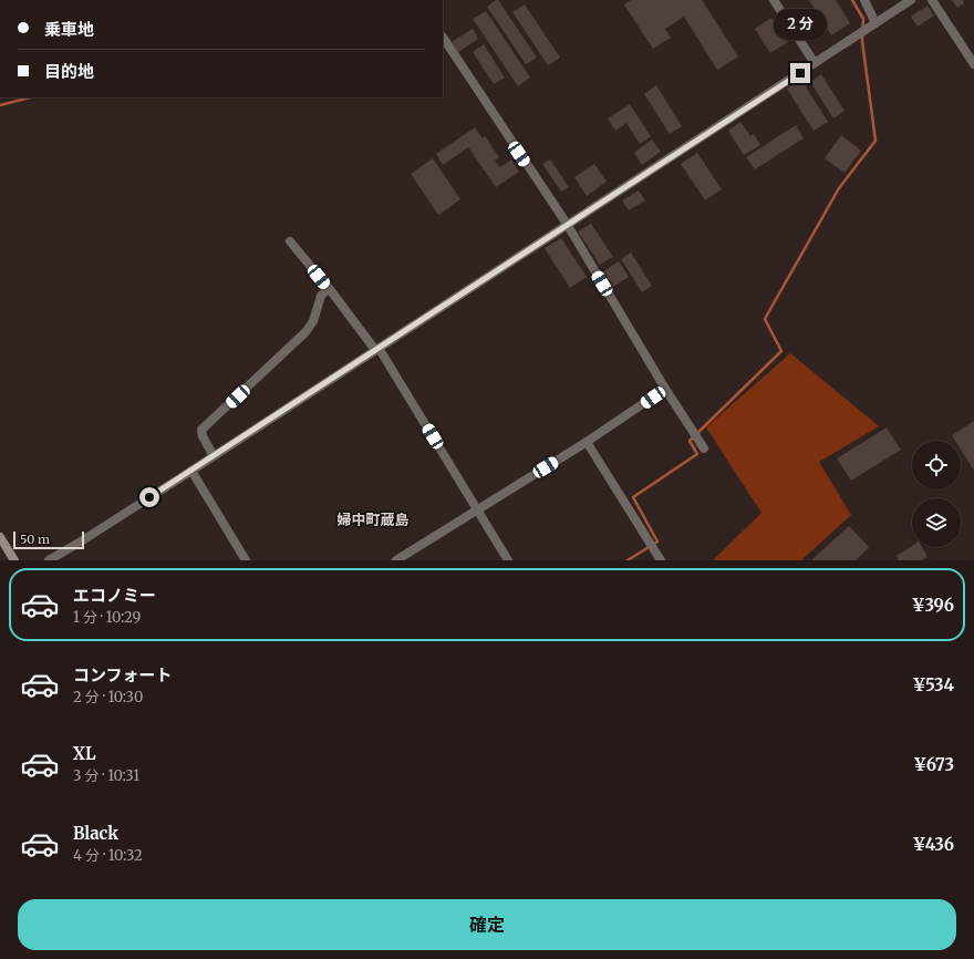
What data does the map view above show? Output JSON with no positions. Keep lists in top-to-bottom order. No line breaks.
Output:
{"districts":["婦中町蔵島"],"scale_bar":"50 m","page":{"banner":["乗車地","目的地"],"bubble":"2 分","scale":"50 m","list":[{"name":"エコノミー","note":"1 分 · 10:29","value":"¥396"},{"name":"コンフォート","note":"2 分 · 10:30","value":"¥534"},{"name":"XL","note":"3 分 · 10:31","value":"¥673"},{"name":"Black","note":"4 分 · 10:32","value":"¥436"}],"buttons":"確定"}}
